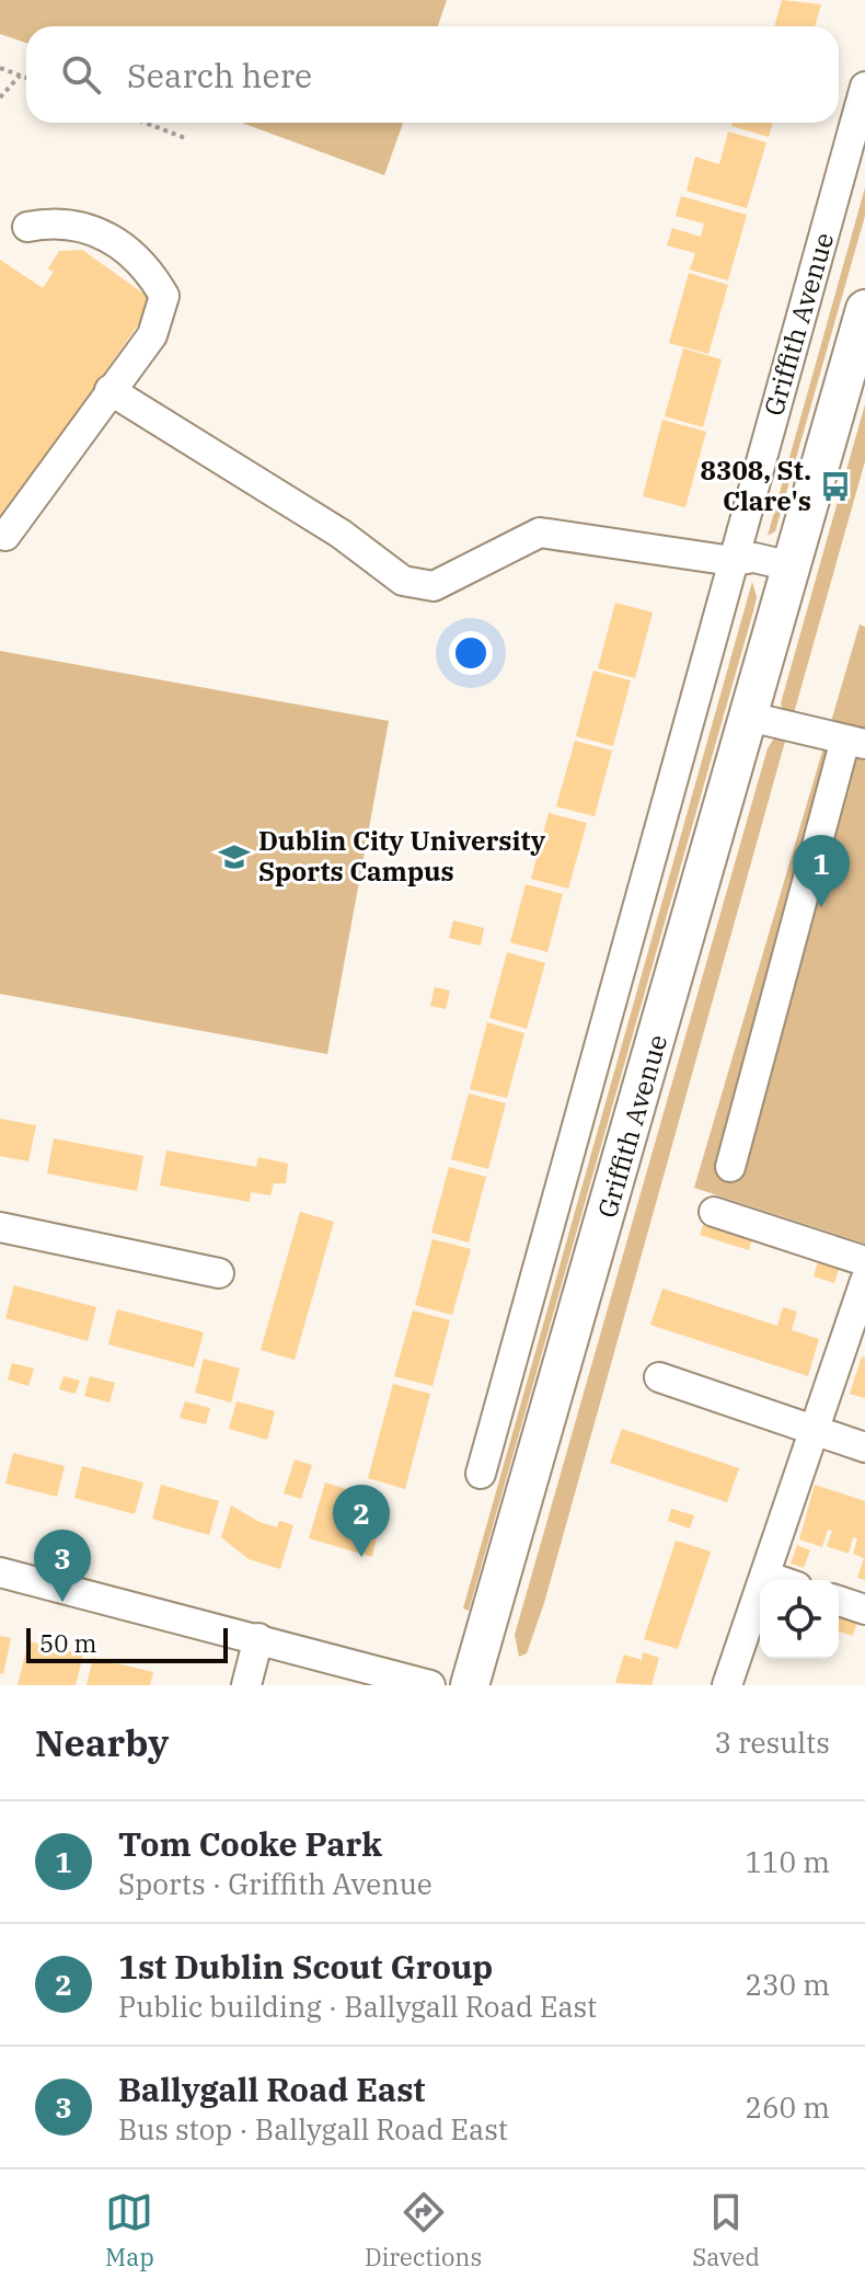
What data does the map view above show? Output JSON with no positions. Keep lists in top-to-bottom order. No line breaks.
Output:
{"streets":{"main road":["Griffith Avenue"]},"places":{"bus stop":["8308, St. Clare's"],"school or university":["Dublin City University Sports Campus"]},"scale_bar":"50 m","page":{"search":"Search here","pins":["1","2","3"],"scale":"50 m","heading":["Nearby","3 results"],"list":[{"mark":"1","name":"Tom Cooke Park","note":"Sports · Griffith Avenue","value":"110 m"},{"mark":"2","name":"1st Dublin Scout Group","note":"Public building · Ballygall Road East","value":"230 m"},{"mark":"3","name":"Ballygall Road East","note":"Bus stop · Ballygall Road East","value":"260 m"}],"nav":["Map","Directions","Saved"]}}
